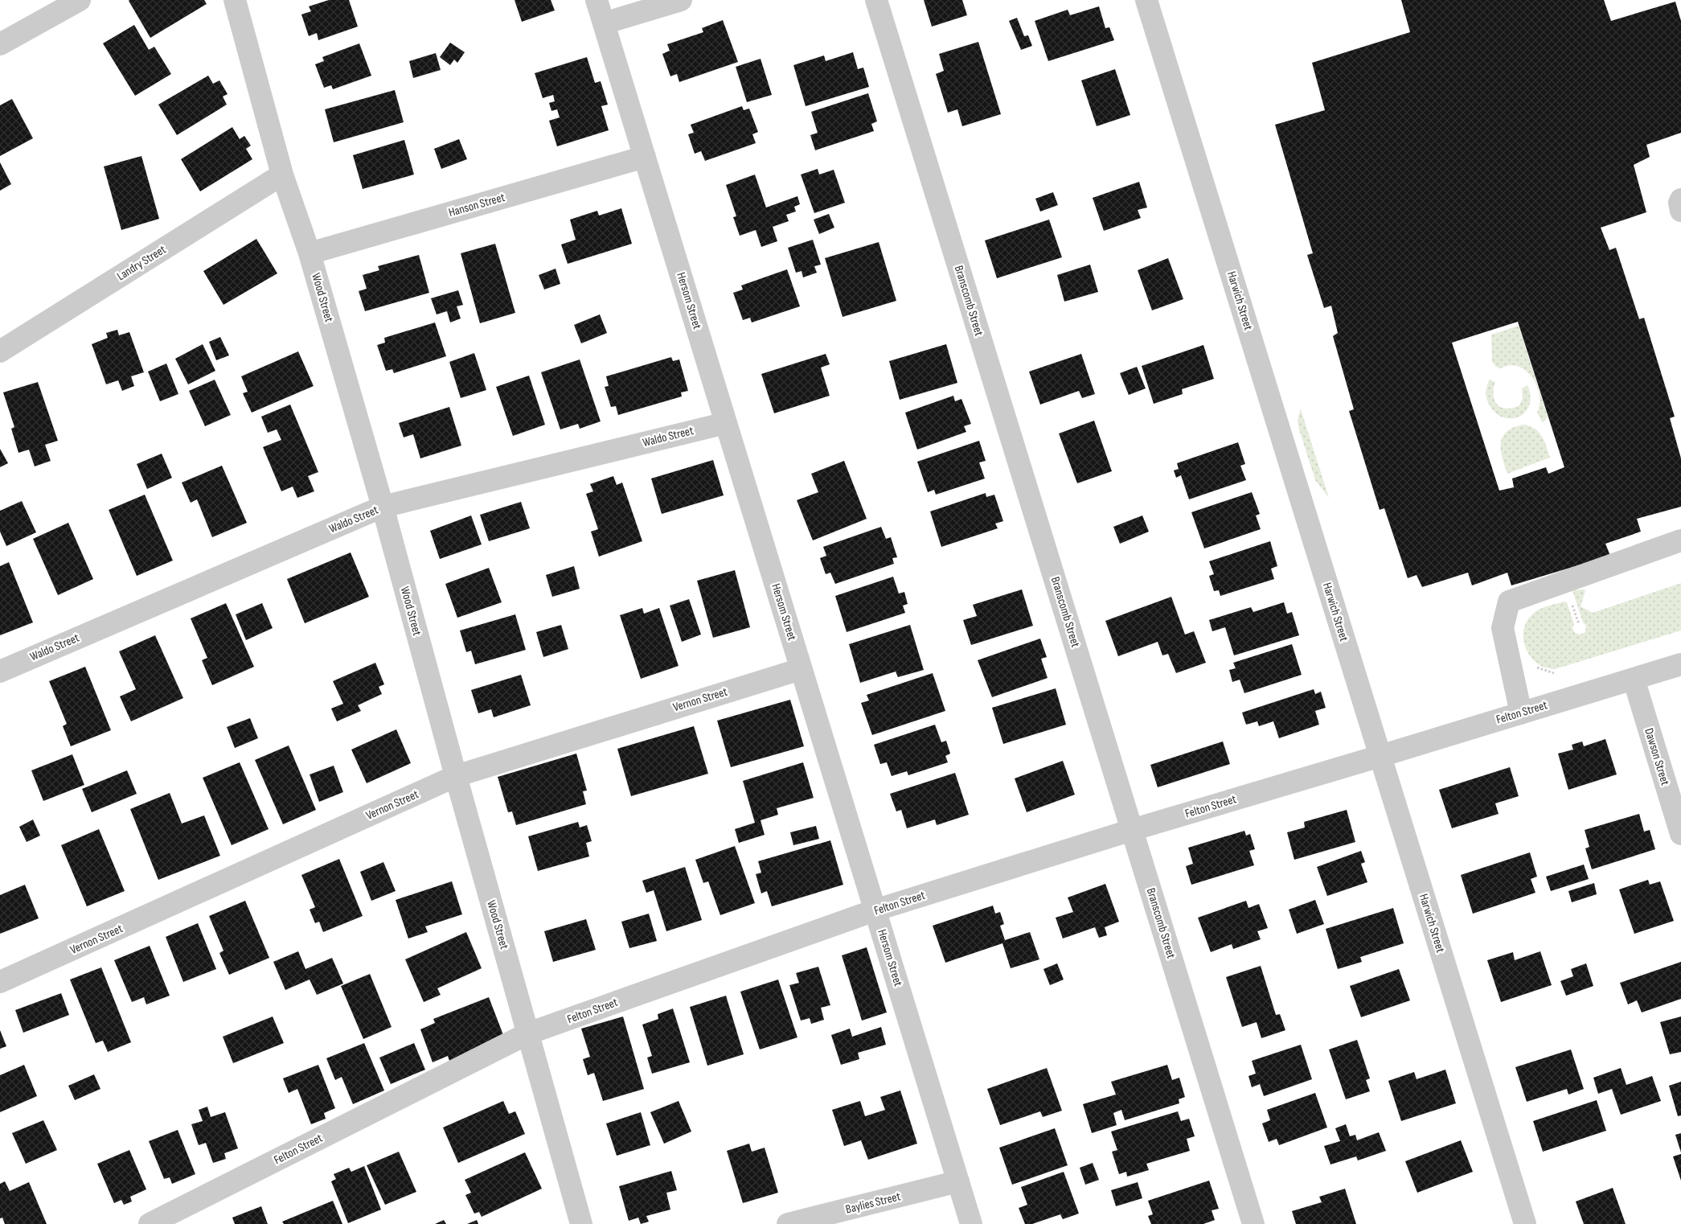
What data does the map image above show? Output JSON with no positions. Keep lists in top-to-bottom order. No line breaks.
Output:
{"streets":{"street":["Hanson Street","Landry Street","Wood Street","Hersom Street","Branscomb Street","Harwich Street","Waldo Street","Vernon Street","Felton Street","Dawson Street","Baylies Street"]},"crossings":[["Hanson Street","Wood Street"],["Hanson Street","Hersom Street"],["Landry Street","Wood Street"],["Wood Street","Waldo Street"],["Wood Street","Vernon Street"],["Wood Street","Felton Street"],["Hersom Street","Waldo Street"],["Hersom Street","Vernon Street"],["Hersom Street","Felton Street"],["Hersom Street","Baylies Street"],["Branscomb Street","Felton Street"],["Harwich Street","Felton Street"],["Felton Street","Dawson Street"]]}
